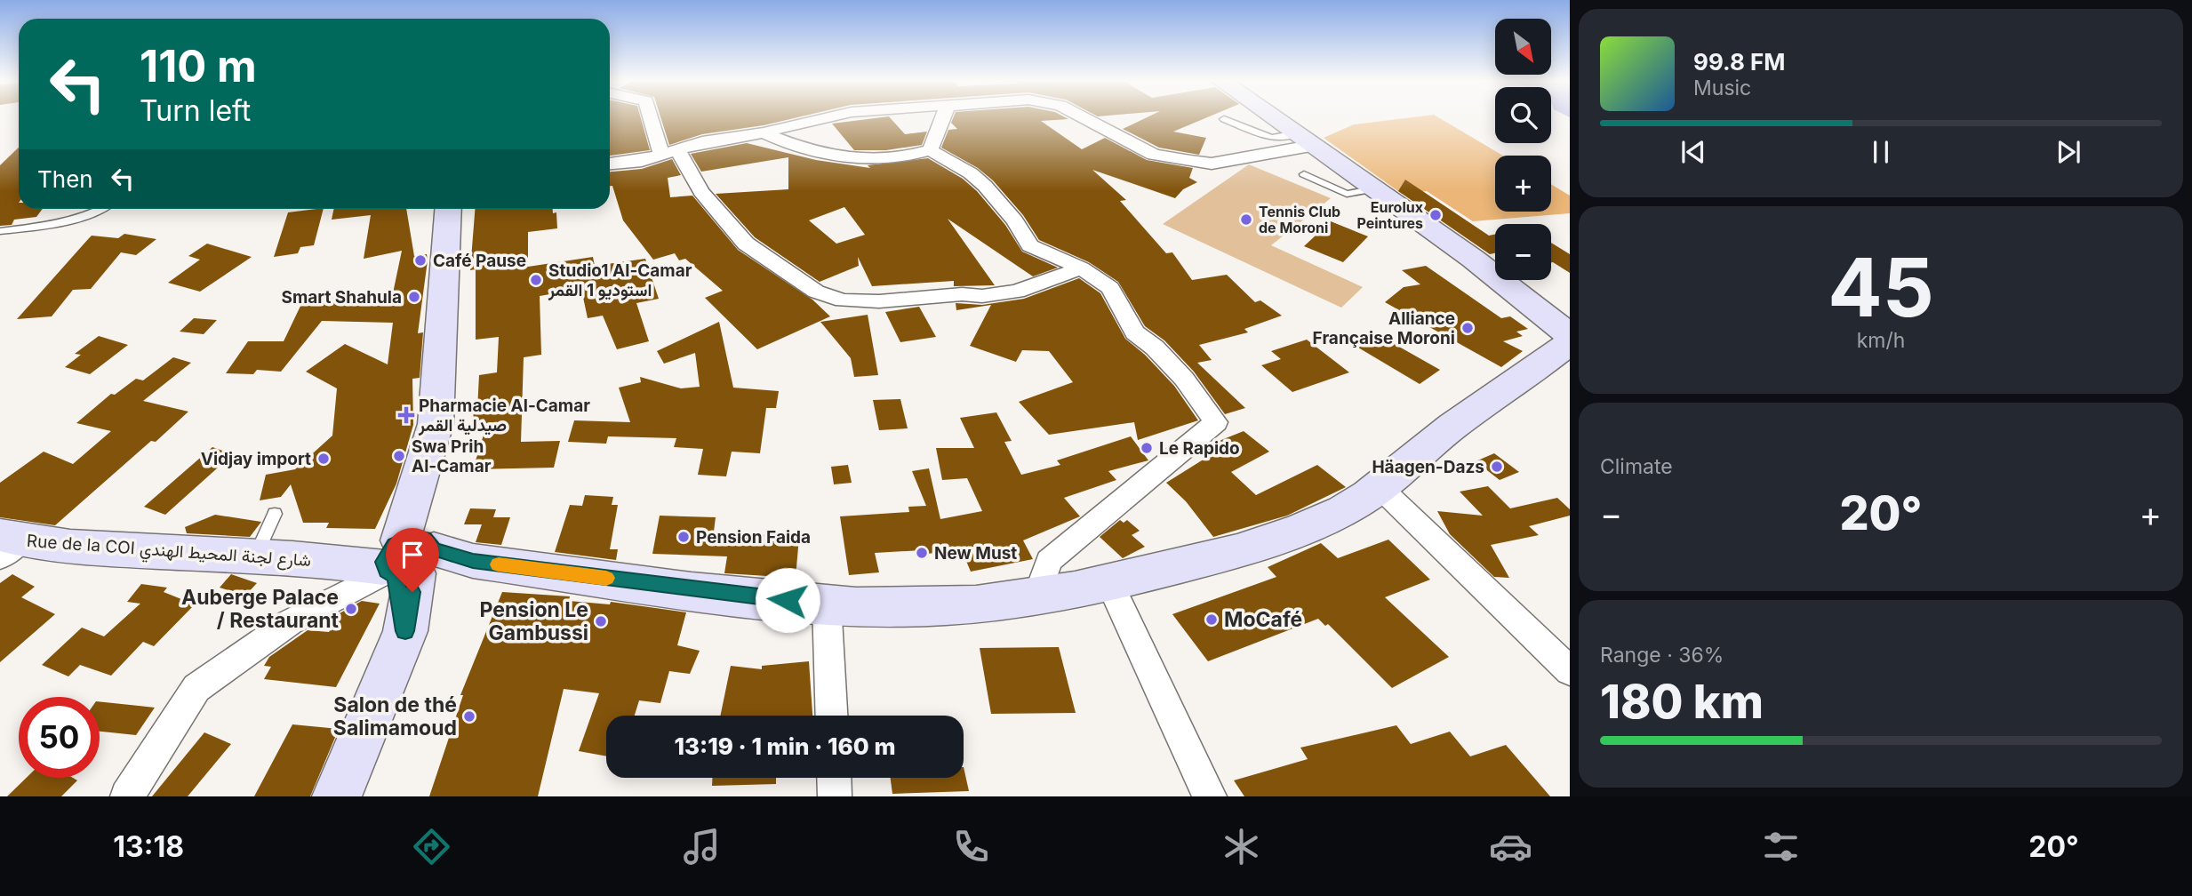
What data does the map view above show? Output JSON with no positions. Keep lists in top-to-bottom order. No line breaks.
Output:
{"streets":{"main road":["Rue de la COI شارع لجنة المحيط الهندي"]},"places":{"other":["Eurolux Peintures","Tennis Club de Moroni","Café Pause","Studio1 Al-Camar استوديو 1 القمر","Smart Shahula","Alliance Française Moroni","Le Rapido","Swa Prih Al-Camar","Vidjay import","Häagen-Dazs","Pension Faida","New Must","Auberge Palace / Restaurant","MoCafé","Pension Le Gambussi","Salon de thé Salimamoud"],"health":["Pharmacie Al-Camar صيدلية القمر"]},"north":"bottom right","page":{"map_buttons":["+","−"],"turn":["110 m","Turn left"],"song":["99.8 FM","Music"],"then":"Then","tile":[["45","km/h"],"Climate",["Range · 36%","180 km"]],"heat":["−","20°","+"],"limit":"50","trip":"13:19 · 1 min · 160 m","tabs":["13:18","20°"]}}
